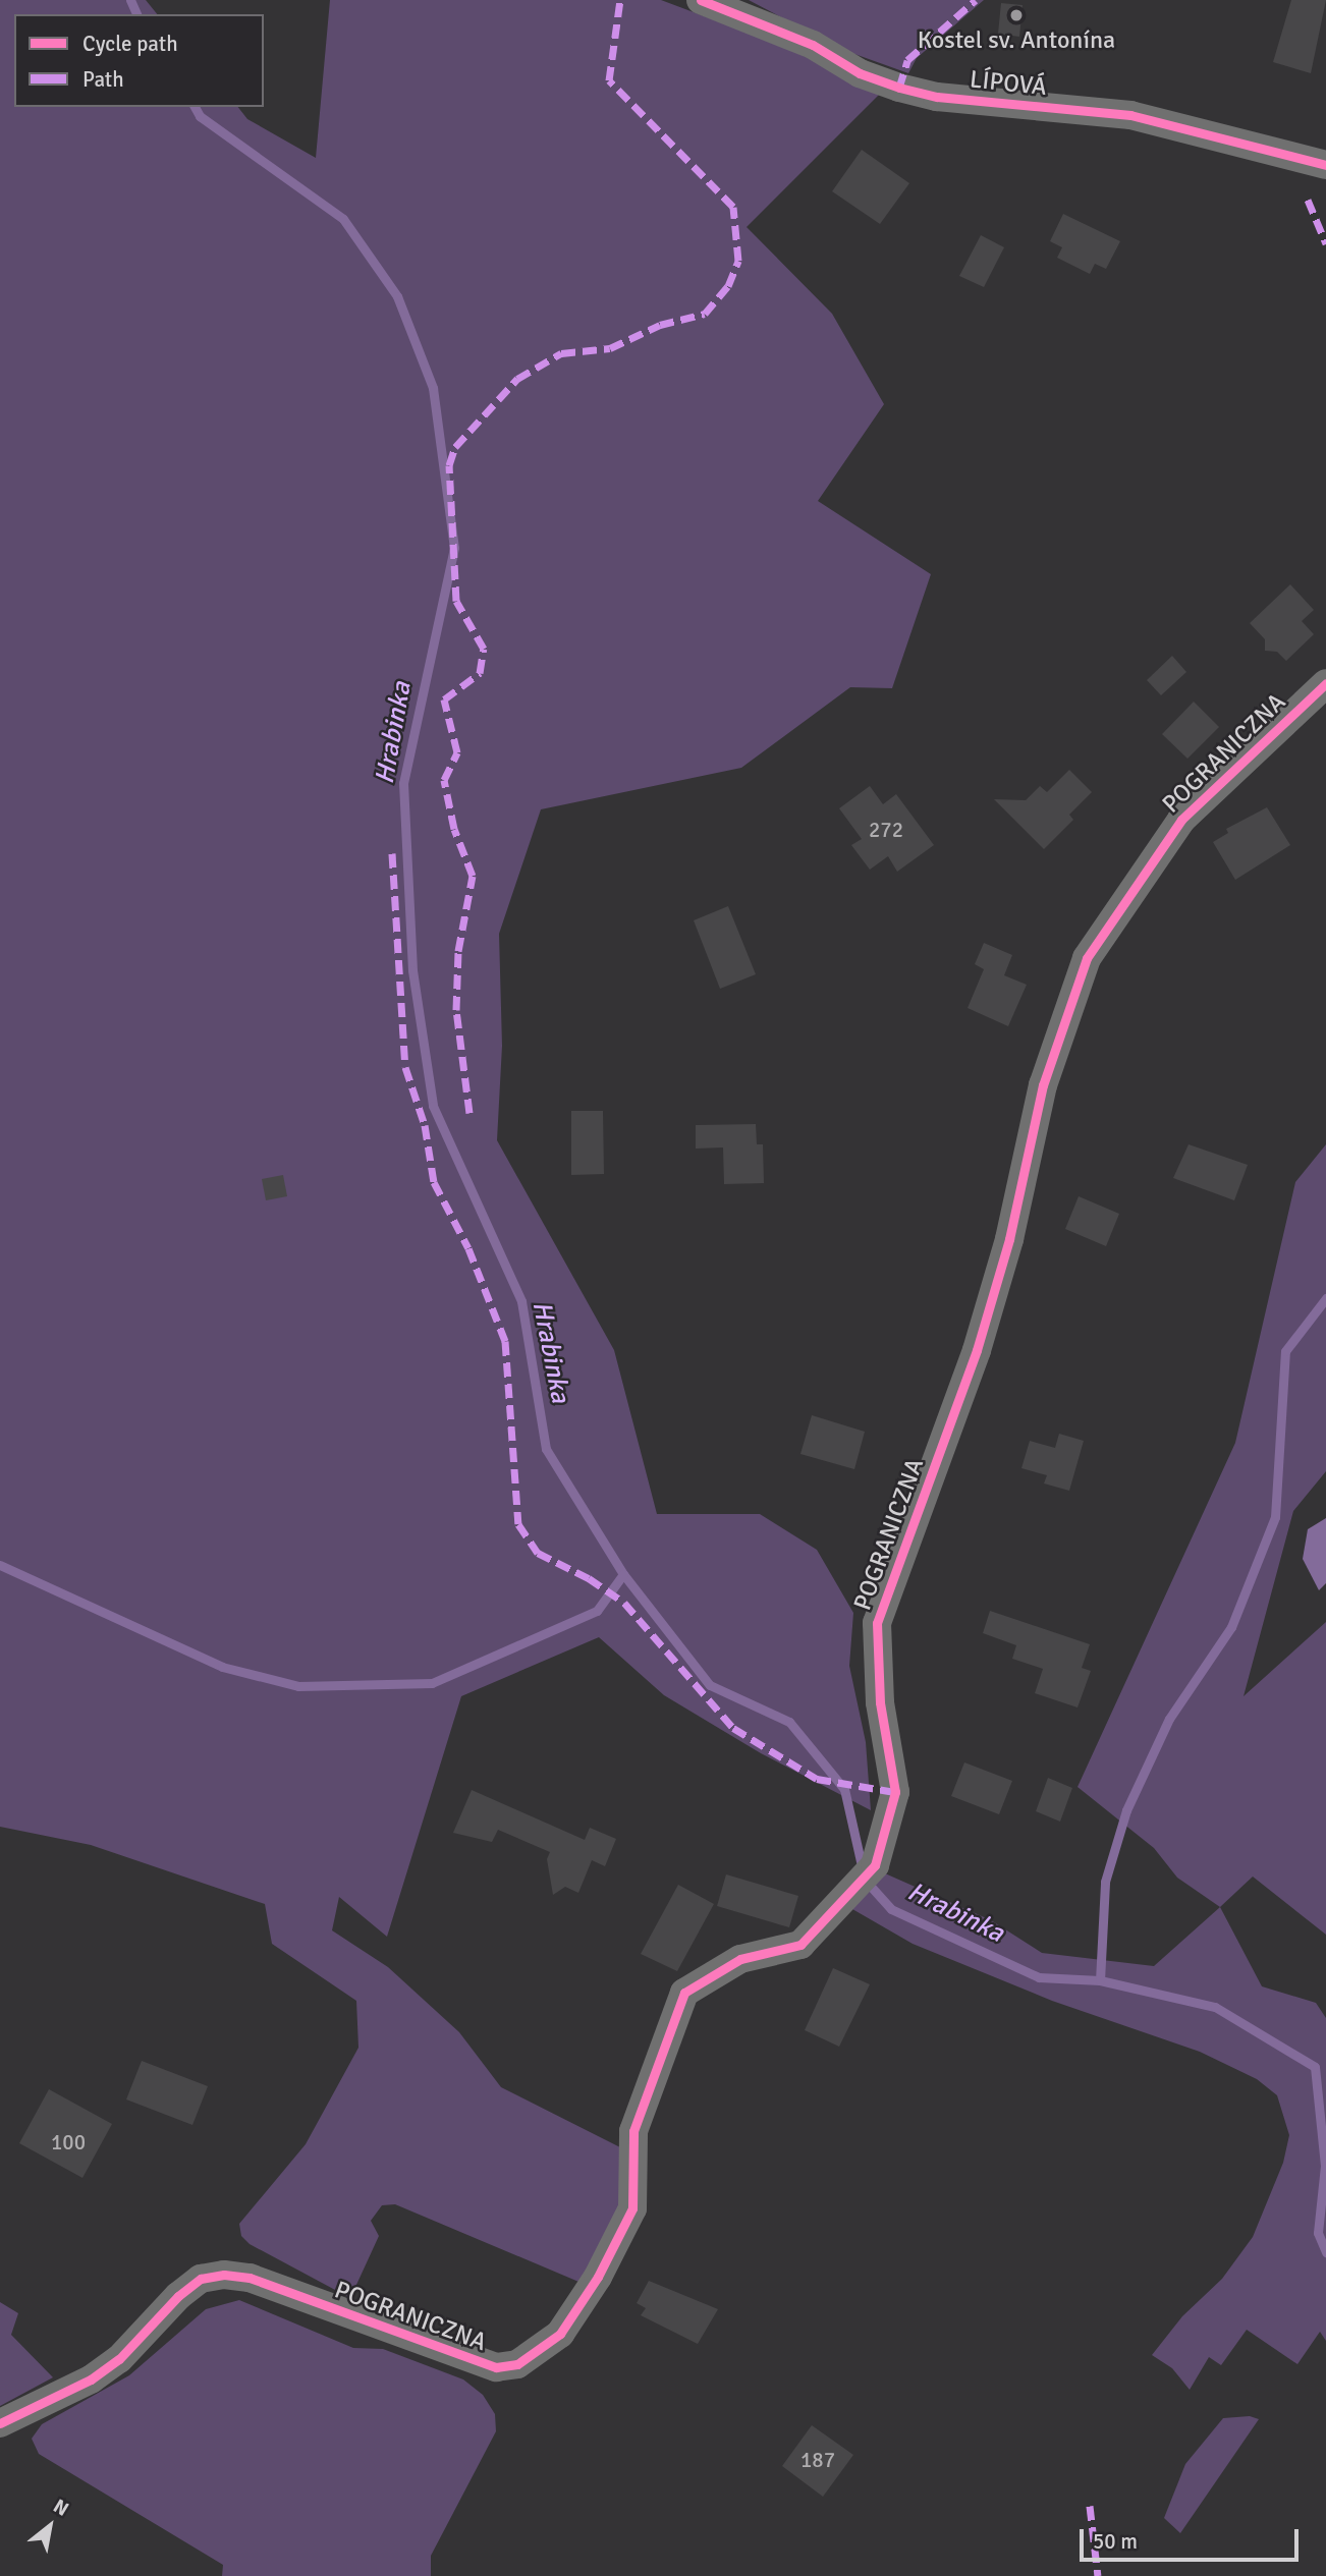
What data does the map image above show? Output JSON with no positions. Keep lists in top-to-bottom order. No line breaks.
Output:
{"streets":{"street":["LÍPOVÁ","POGRANICZNA"]},"water":["Hrabinka"],"places":["Kostel sv. Antonína"],"house_numbers":["272","100","187"],"legend":["Cycle path","Path"],"scale_bar":"50 m","north":"top right"}
